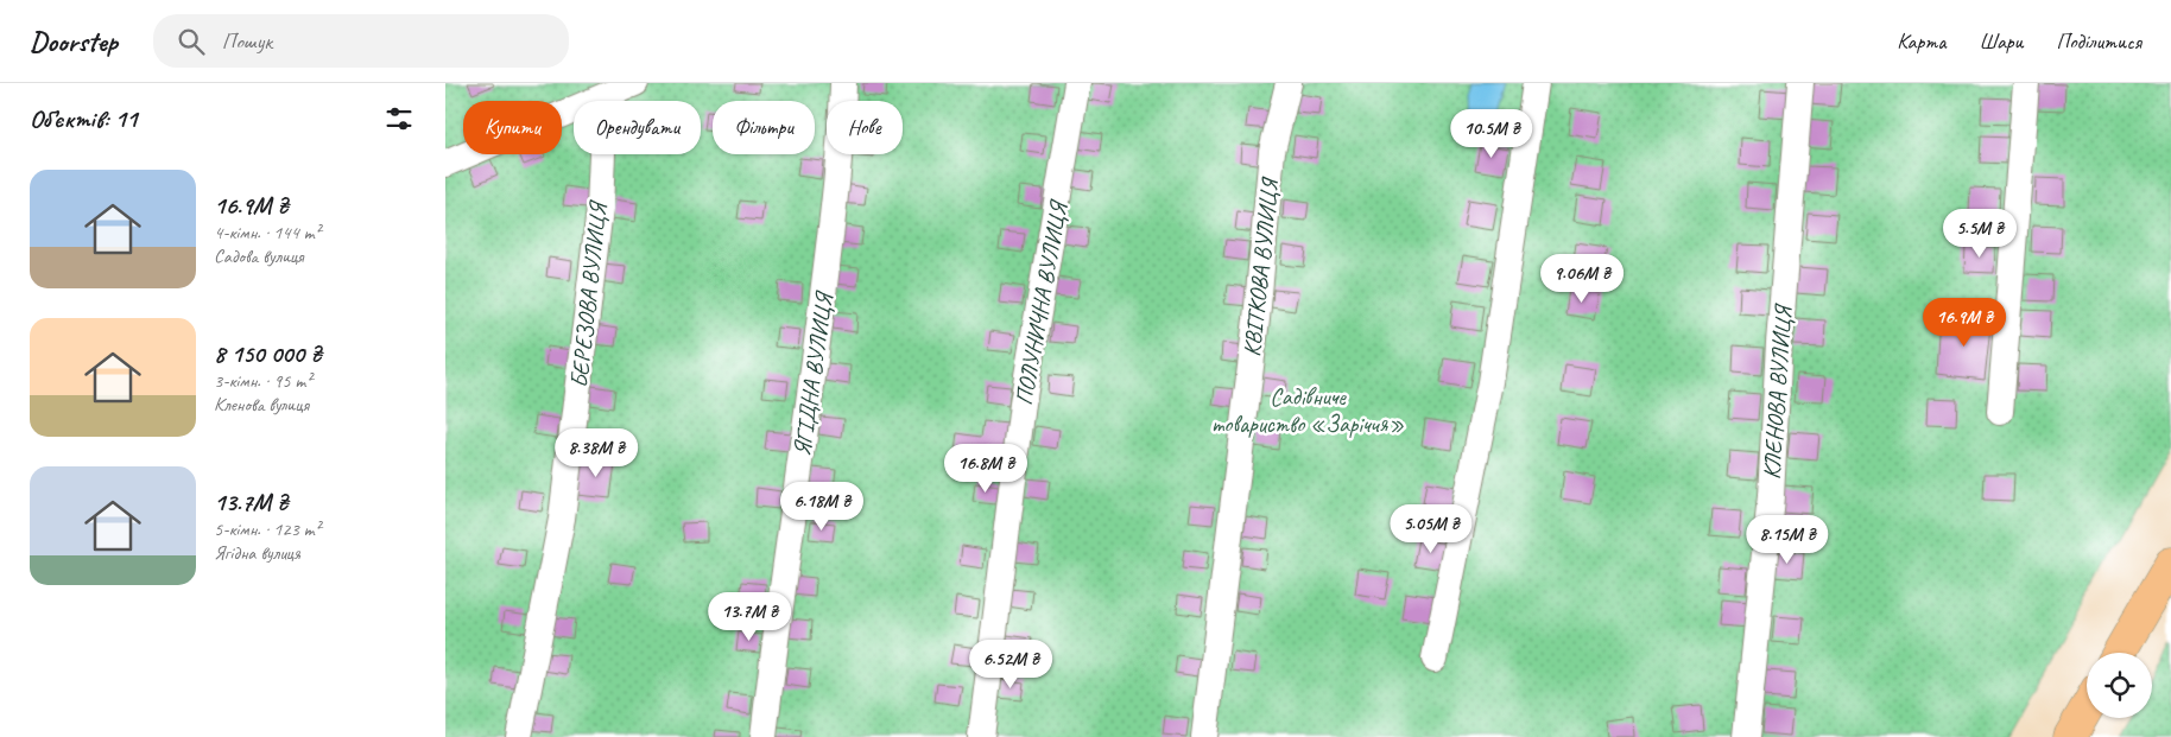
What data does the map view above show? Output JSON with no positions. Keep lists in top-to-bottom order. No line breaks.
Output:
{"streets":{"street":["КВІТКОВА ВУЛИЦЯ","БЕРЕЗОВА ВУЛИЦЯ","ПОЛУНИЧНА ВУЛИЦЯ","ЯГІДНА ВУЛИЦЯ","КЛЕНОВА ВУЛИЦЯ"]},"parks":["Садівниче товариство «Заріччя»"],"page":{"header":"Doorstep","search":"Пошук","nav":["Карта","Шари","Поділитися"],"heading":"Об’єктів: 11","chip":["Купити","Орендувати","Фільтри","Нове"],"price":["10.5M ₴","5.5M ₴","9.06M ₴","16.9M ₴","8.38M ₴","16.8M ₴","6.18M ₴","5.05M ₴","8.15M ₴","13.7M ₴","6.52M ₴"],"list":[{"name":"16.9M ₴","note":"4-кімн. · 144 m² · Садова вулиця"},{"name":"8 150 000 ₴","note":"3-кімн. · 95 m² · Кленова вулиця"},{"name":"13.7M ₴","note":"5-кімн. · 123 m² · Ягідна вулиця"}]}}
